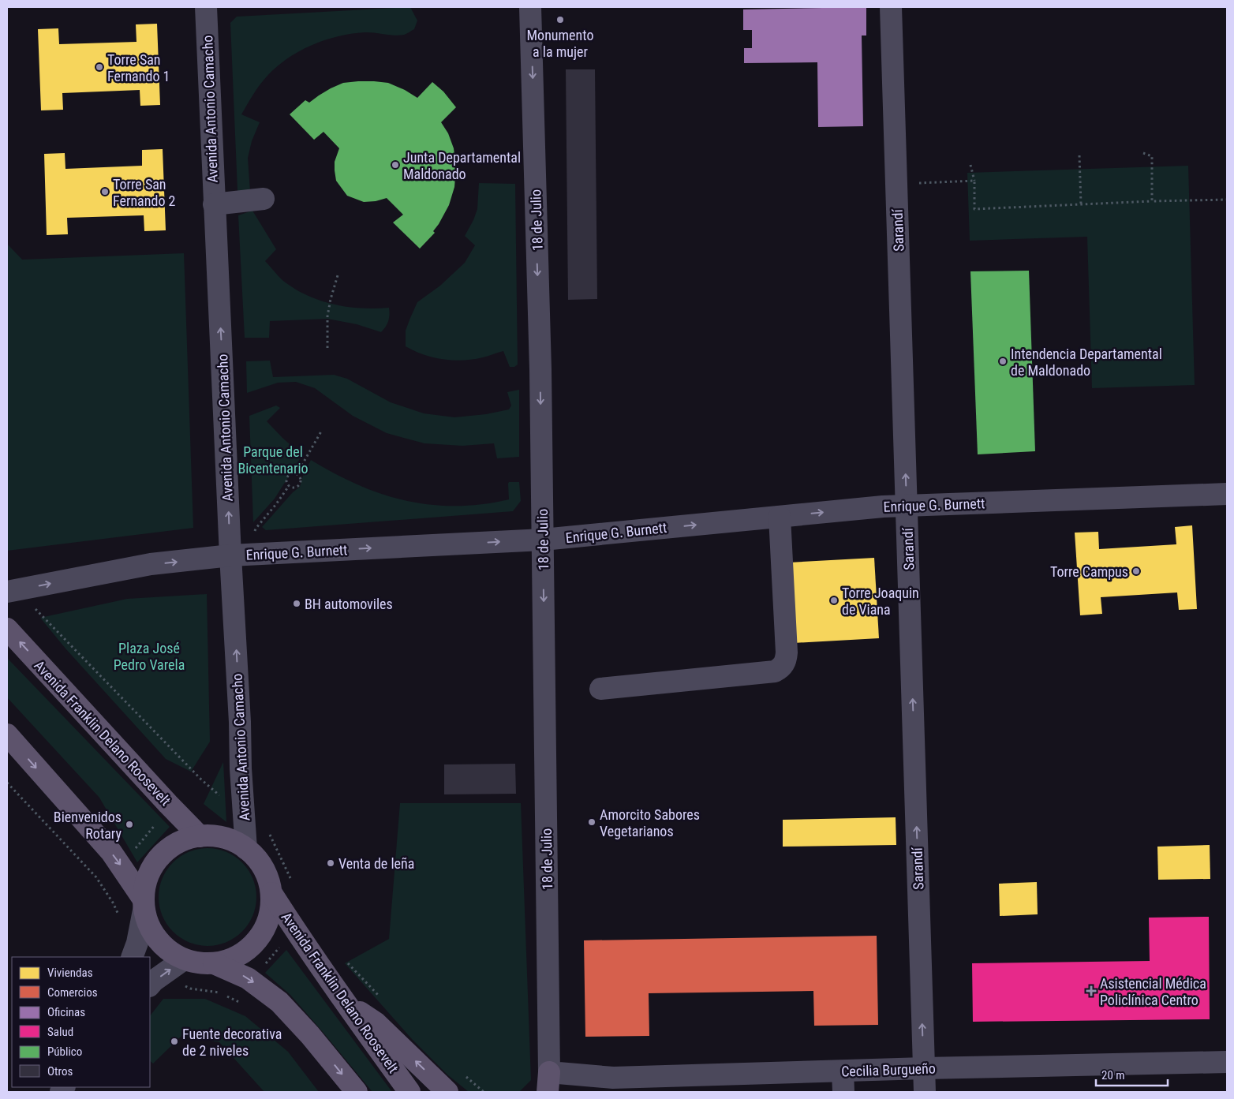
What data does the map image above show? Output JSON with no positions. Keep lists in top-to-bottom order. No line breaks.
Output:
{"streets":{"main road":["Avenida Franklin Delano Roosevelt"],"street":["Avenida Antonio Camacho","18 de Julio","Sarandí","Enrique G. Burnett","Cecilia Burgueño"]},"crossings":[["Avenida Antonio Camacho","Enrique G. Burnett"],["Avenida Antonio Camacho","Avenida Franklin Delano Roosevelt"],["18 de Julio","Enrique G. Burnett"],["18 de Julio","Cecilia Burgueño"],["Sarandí","Enrique G. Burnett"],["Sarandí","Cecilia Burgueño"]],"one_way":["Avenida Antonio Camacho","18 de Julio","Sarandí","Enrique G. Burnett"],"parks":["Parque del Bicentenario","Plaza José Pedro Varela"],"places":{"other":["Monumento a la mujer","Torre San Fernando 1","Junta Departamental Maldonado","Torre San Fernando 2","Intendencia Departamental de Maldonado","Torre Campus","Torre Joaquin de Viana","BH automoviles","Amorcito Sabores Vegetarianos","Bienvenidos Rotary","Venta de leña","Fuente decorativa de 2 niveles"],"health":["Asistencial Médica Policlínica Centro"]},"legend":["Viviendas","Comercios","Oficinas","Salud","Público","Otros"],"scale_bar":"20 m"}
